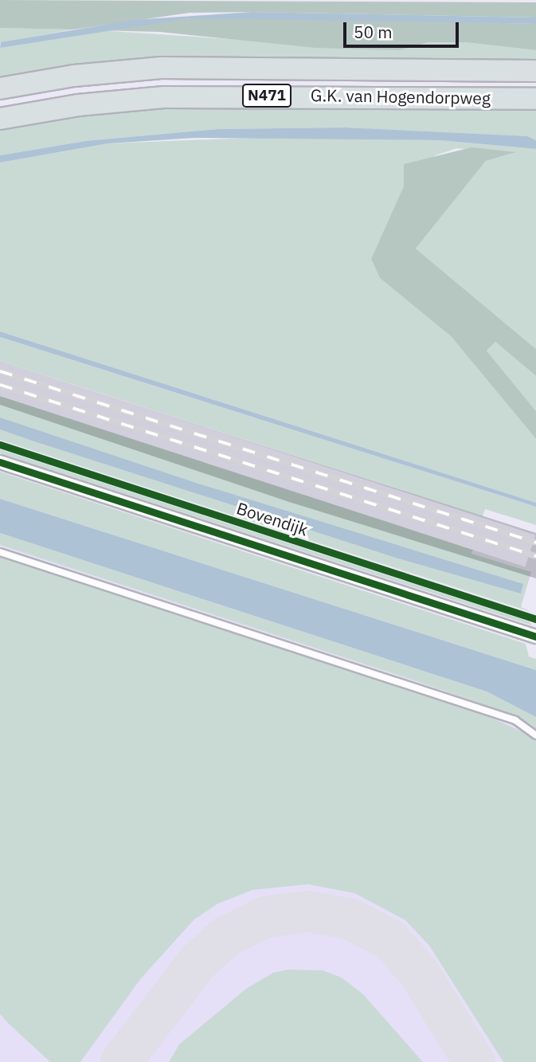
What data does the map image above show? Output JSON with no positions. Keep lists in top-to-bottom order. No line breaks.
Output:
{"streets":{"main road":["N471","G.K. van Hogendorpweg"],"street":["Bovendijk"]},"scale_bar":"50 m"}
